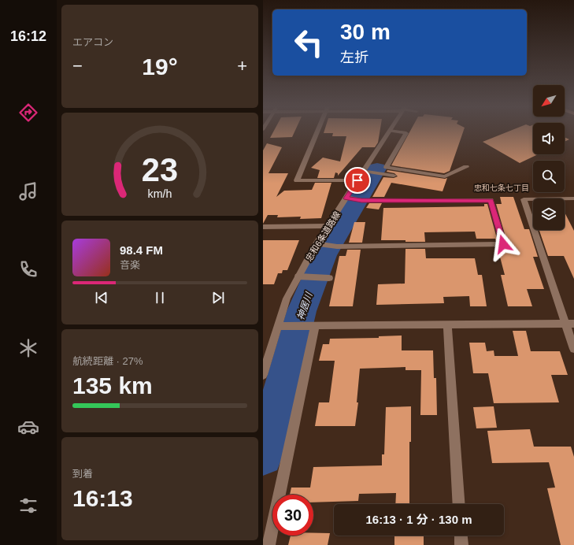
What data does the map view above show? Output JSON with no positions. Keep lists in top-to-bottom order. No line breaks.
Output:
{"streets":{"street":["忠和6条道路線"]},"districts":["忠和七条七丁目"],"water":["神居川"],"north":"bottom left","page":{"tabs":"16:12","tile":["エアコン",["航続距離 · 27%","135 km"],["到着","16:13"]],"turn":["30 m","左折"],"heat":["−","19°","+"],"song":["98.4 FM","音楽"],"limit":"30","trip":"16:13 · 1 分 · 130 m","gauge":["23","km/h"]}}
